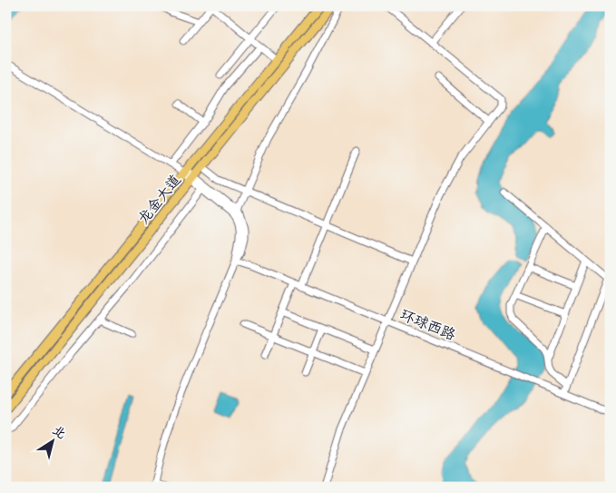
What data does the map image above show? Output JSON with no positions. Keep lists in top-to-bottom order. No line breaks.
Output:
{"streets":{"main road":["龙金大道"],"street":["环球西路"]},"north":"top right"}
